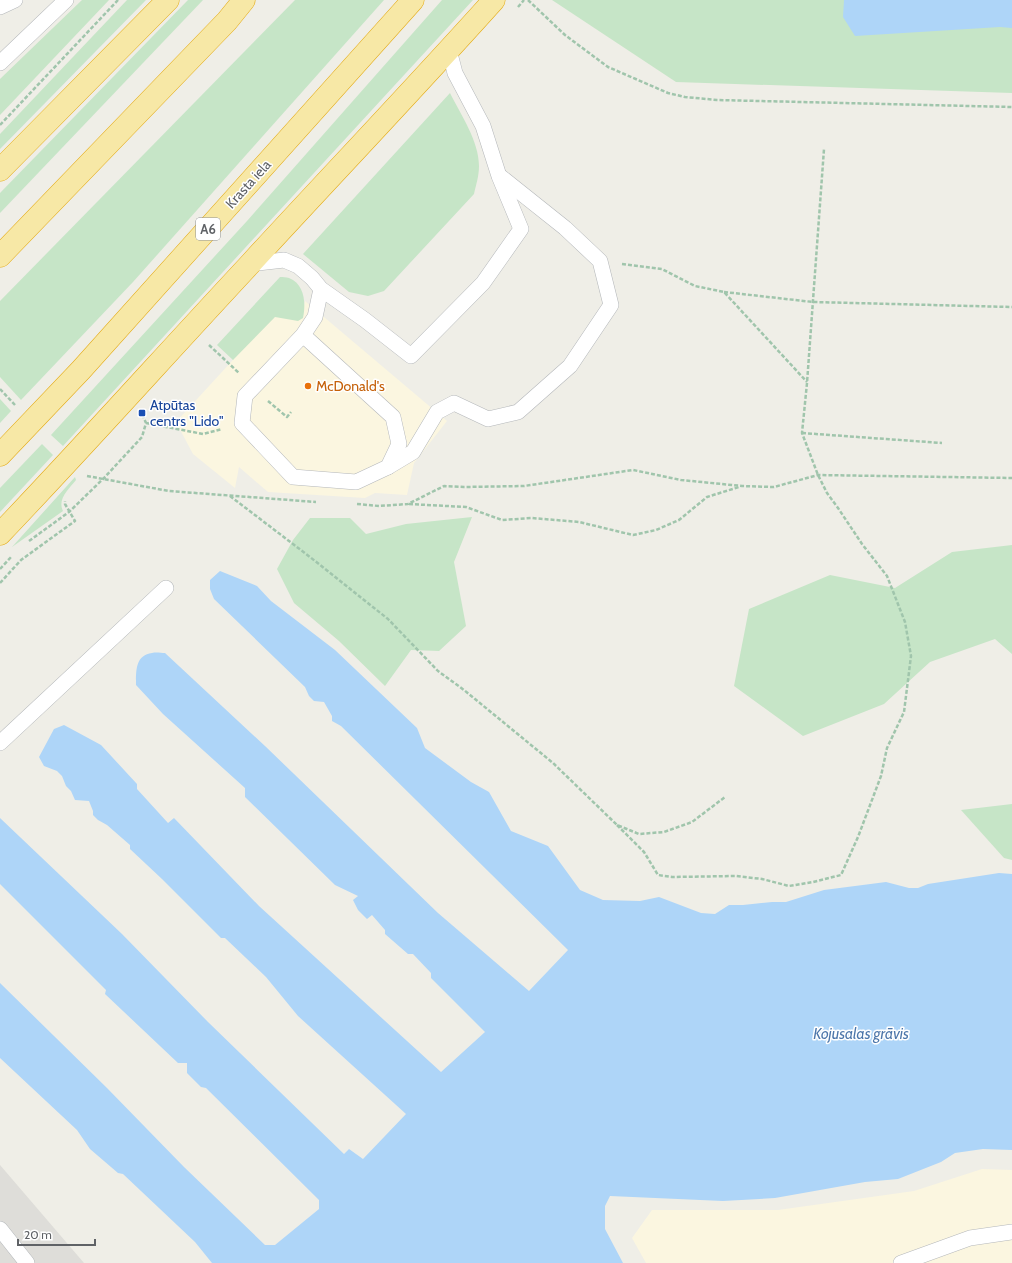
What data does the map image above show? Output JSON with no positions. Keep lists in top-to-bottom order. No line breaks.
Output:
{"streets":{"highway":["Krasta iela","A6"]},"water":["Kojusalas grāvis"],"places":{"other":["McDonald's"],"transit":["Atpūtas centrs \"Lido\""]},"scale_bar":"20 m"}
